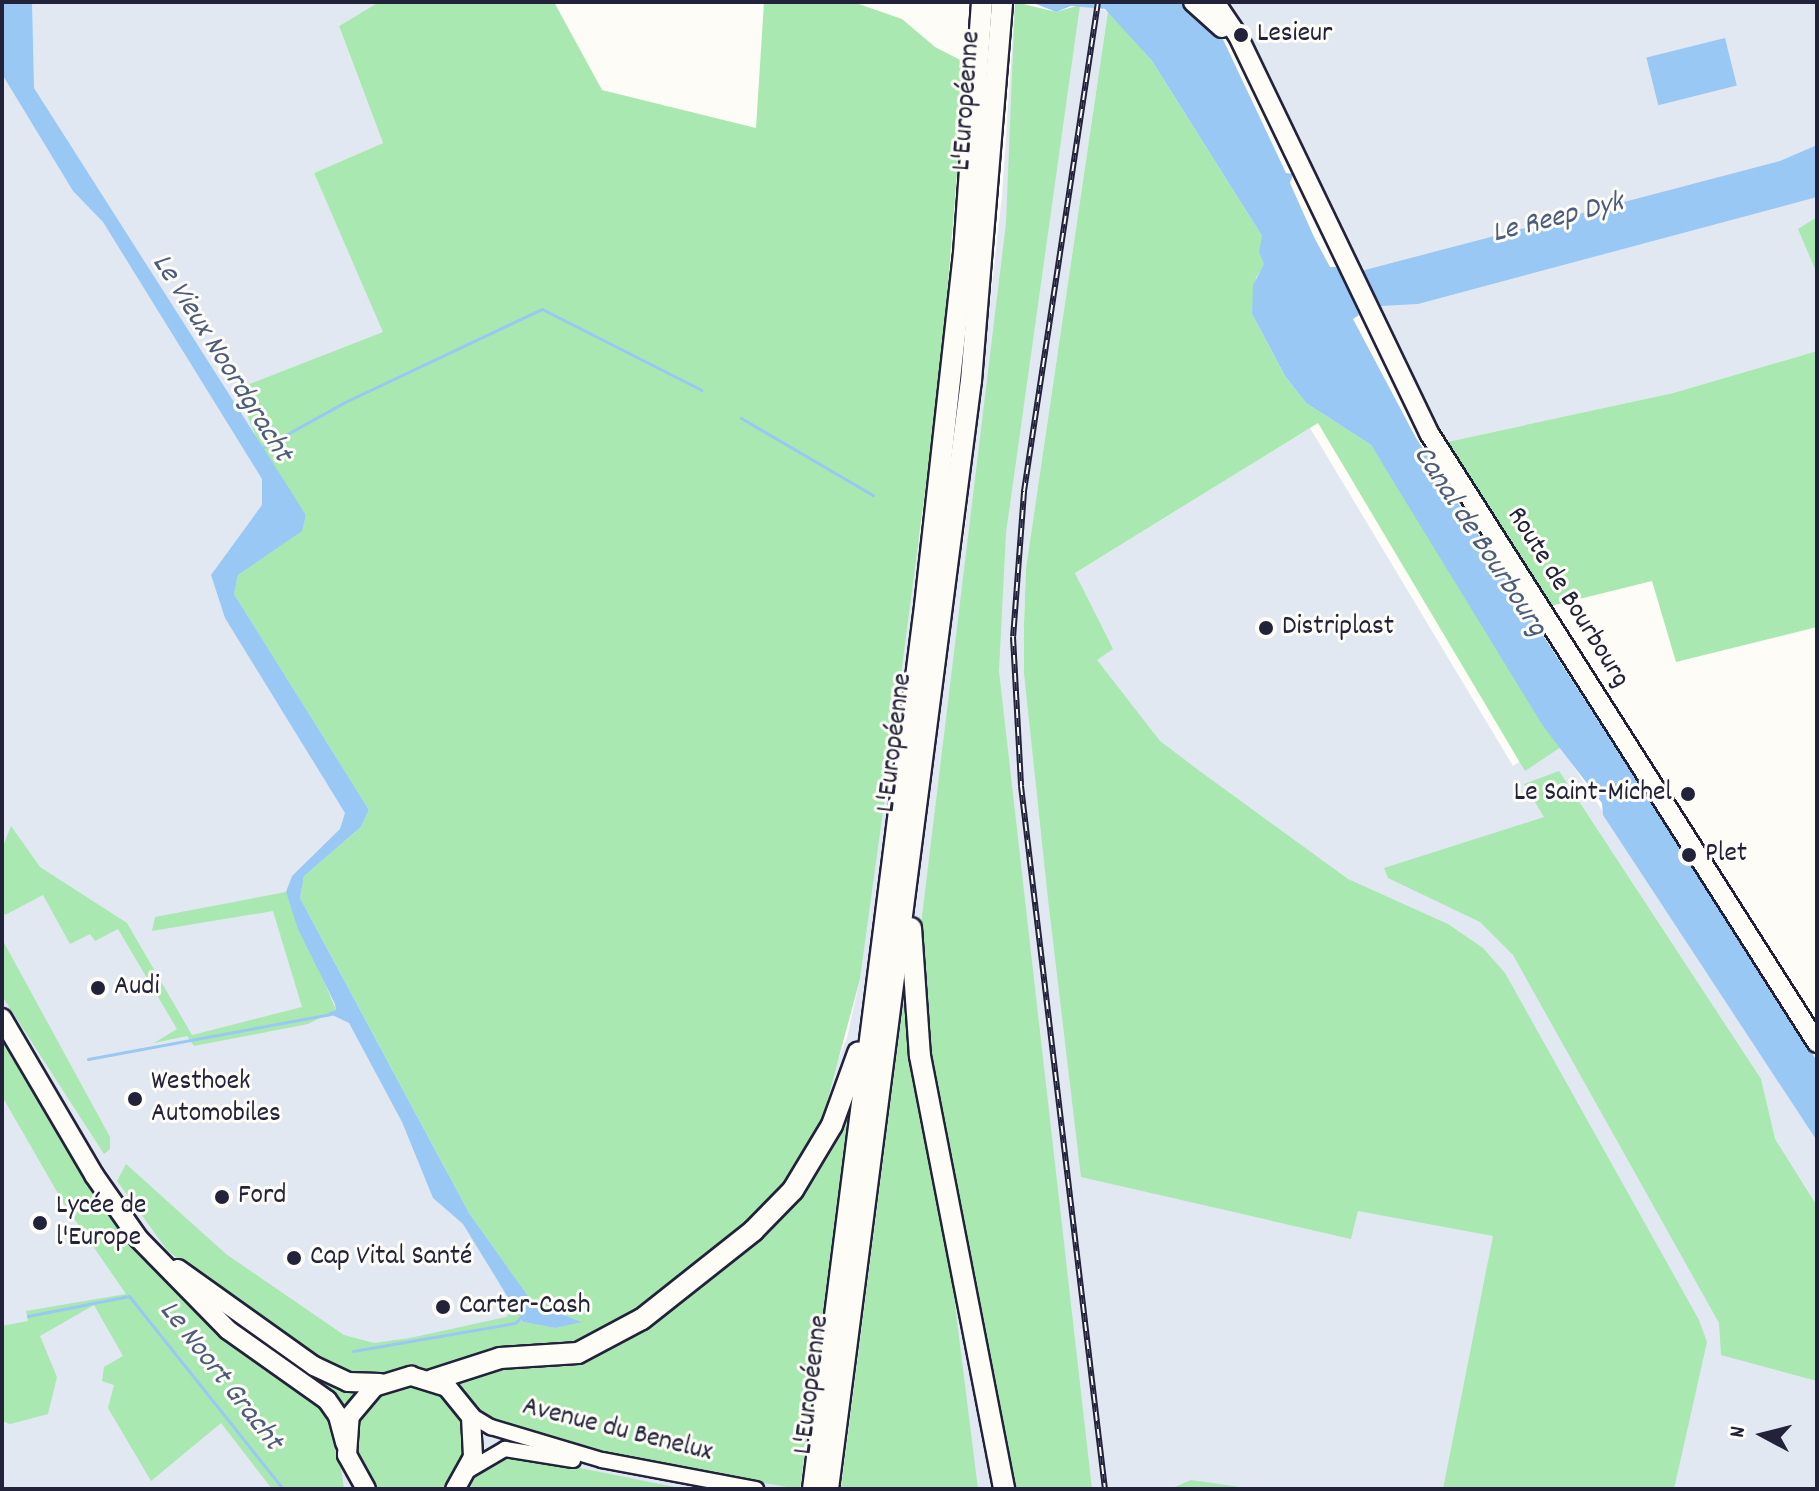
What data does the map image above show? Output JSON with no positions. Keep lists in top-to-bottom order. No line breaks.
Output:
{"streets":{"highway":["L'Européenne"],"main road":["Route de Bourbourg"],"street":["Avenue du Benelux"]},"water":["Le Reep Dyk","Le Vieux Noordgracht","Canal de Bourbourg","Le Noort Gracht"],"places":["Lesieur","Distriplast","Le Saint-Michel","Plet","Audi","Westhoek Automobiles","Ford","Lycée de l'Europe","Cap Vital Santé","Carter-Cash"],"north":"left"}
